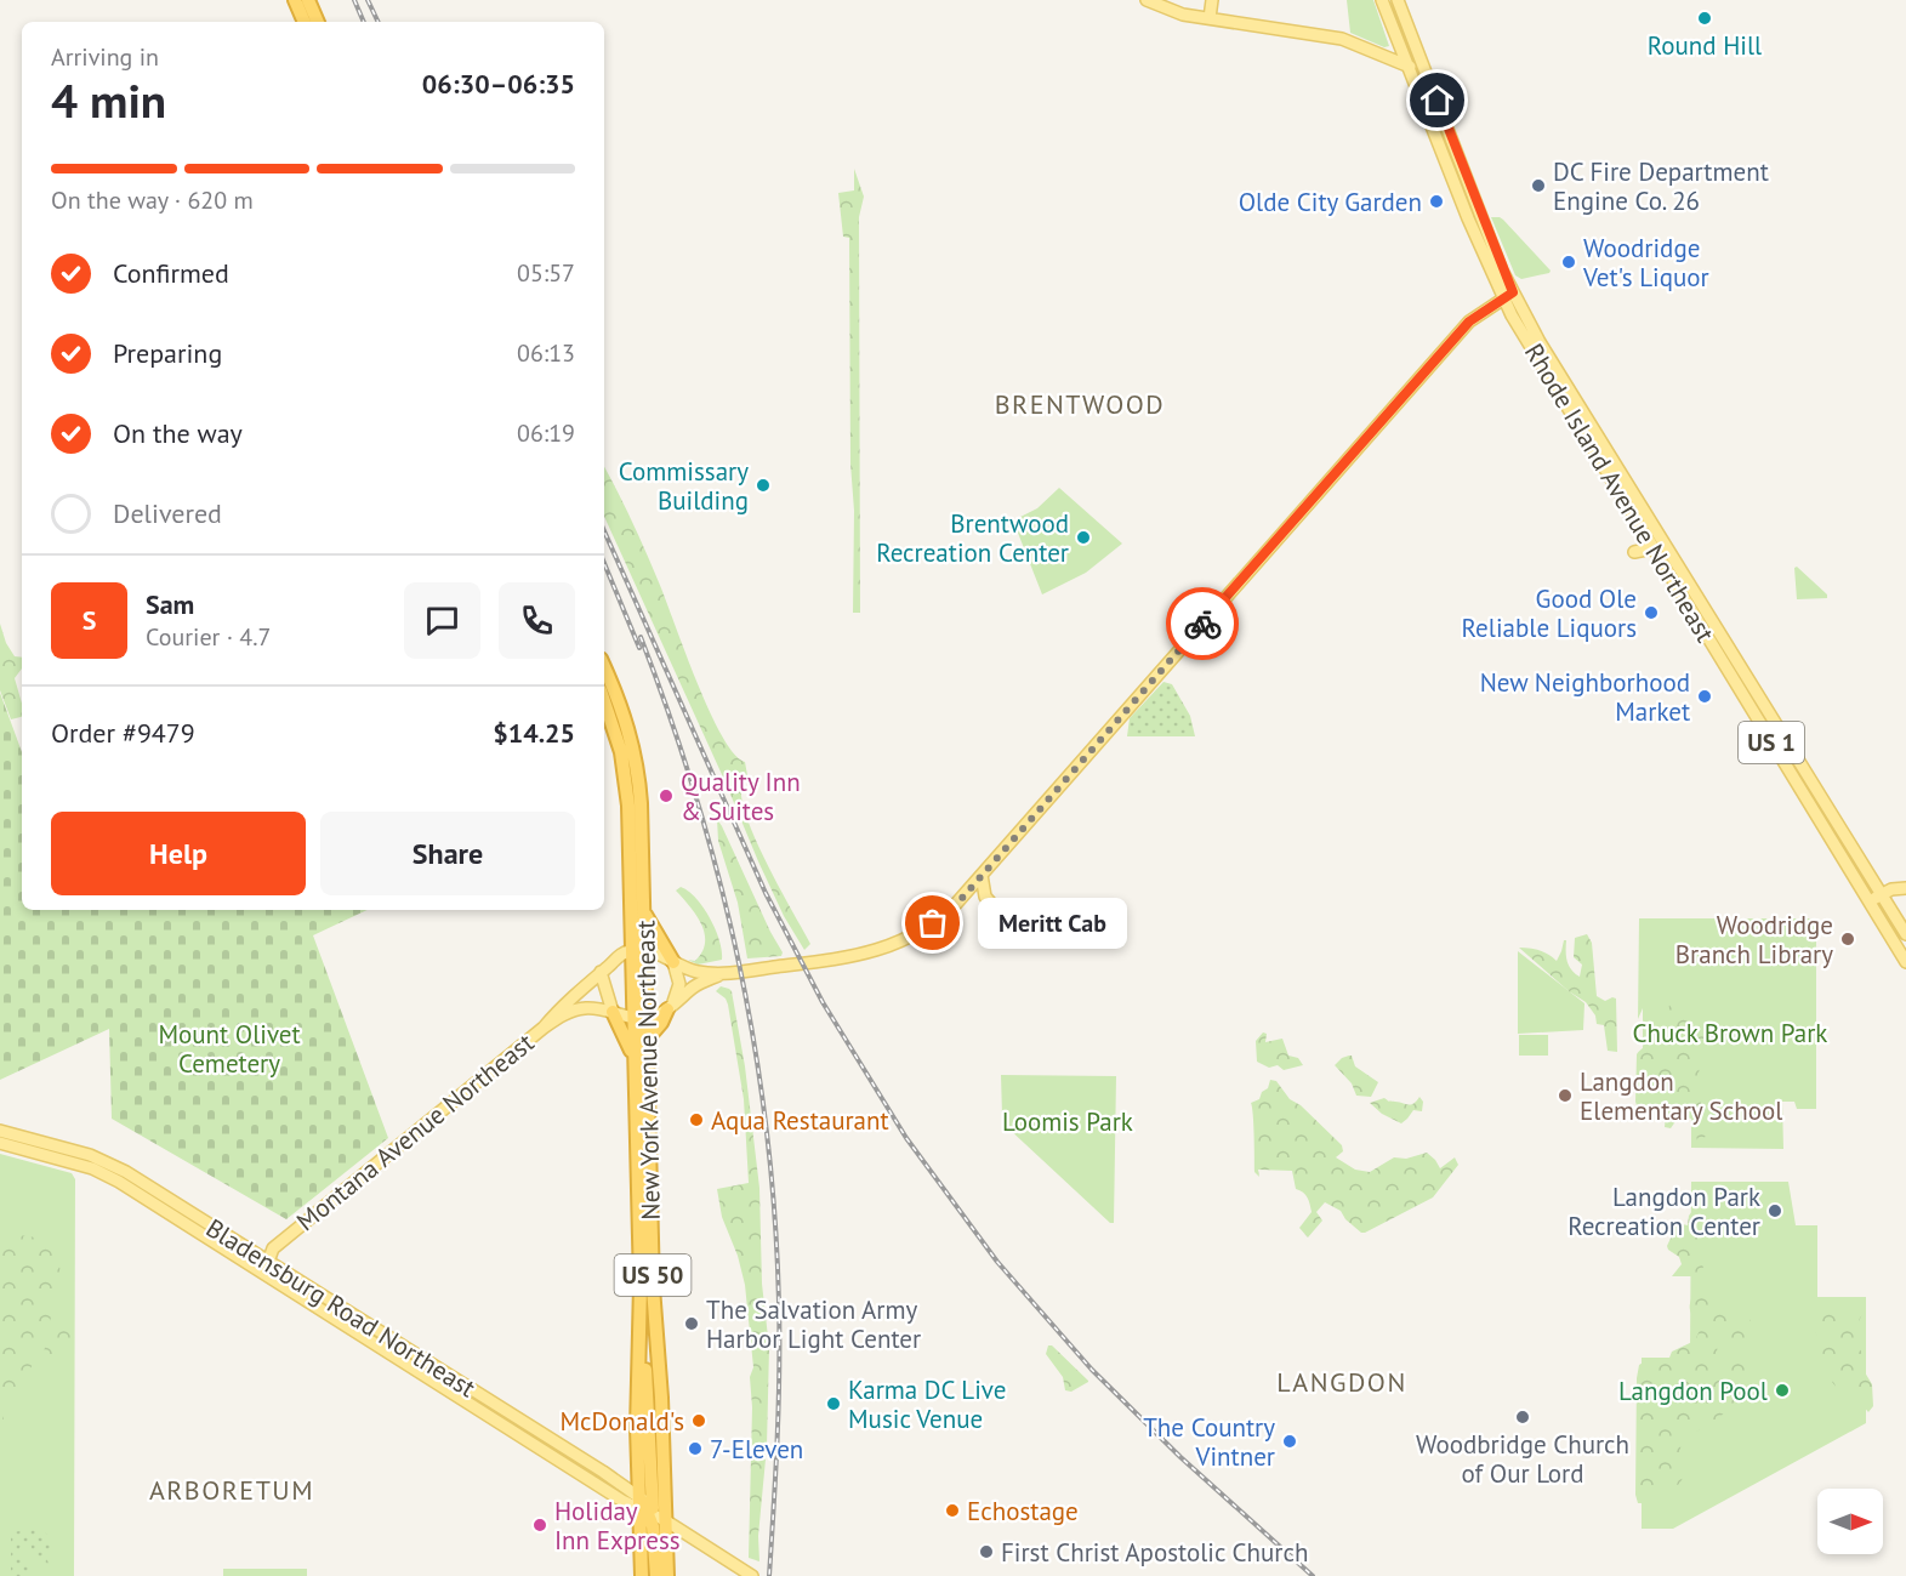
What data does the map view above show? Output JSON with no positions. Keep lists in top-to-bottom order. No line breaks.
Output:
{"streets":{"highway":["New York Avenue Northeast","US 50"],"main road":["Rhode Island Avenue Northeast","US 1","Montana Avenue Northeast","Bladensburg Road Northeast"]},"crossings":[["New York Avenue Northeast","Montana Avenue Northeast"],["New York Avenue Northeast","Bladensburg Road Northeast"],["Montana Avenue Northeast","Bladensburg Road Northeast"]],"districts":["BRENTWOOD","LANGDON","ARBORETUM"],"parks":["Chuck Brown Park","Mount Olivet Cemetery","Loomis Park"],"places":["Round Hill","DC Fire Department Engine Co. 26","Olde City Garden","Woodridge Vet's Liquor","Commissary Building","Brentwood Recreation Center","Good Ole Reliable Liquors","New Neighborhood Market","Quality Inn & Suites","Meritt Cab","Woodridge Branch Library","Langdon Elementary School","Aqua Restaurant","Langdon Park Recreation Center","The Salvation Army Harbor Light Center","Langdon Pool","Karma DC Live Music Venue","Woodbridge Church of Our Lord","McDonald's","The Country Vintner","7-Eleven","Echostage","Holiday Inn Express","First Christ Apostolic Church"],"north":"right","page":{"heading":["4 min","Arriving in","06:30–06:35"],"panel":["Sam","Courier · 4.7","Order #9479","$14.25"],"bar":"On the way · 620 m","list":[["Confirmed","05:57"],["Preparing","06:13"],["On the way","06:19"],"Delivered"],"round":"S","buttons":["Help","Share"],"bubble":"Meritt Cab"}}
